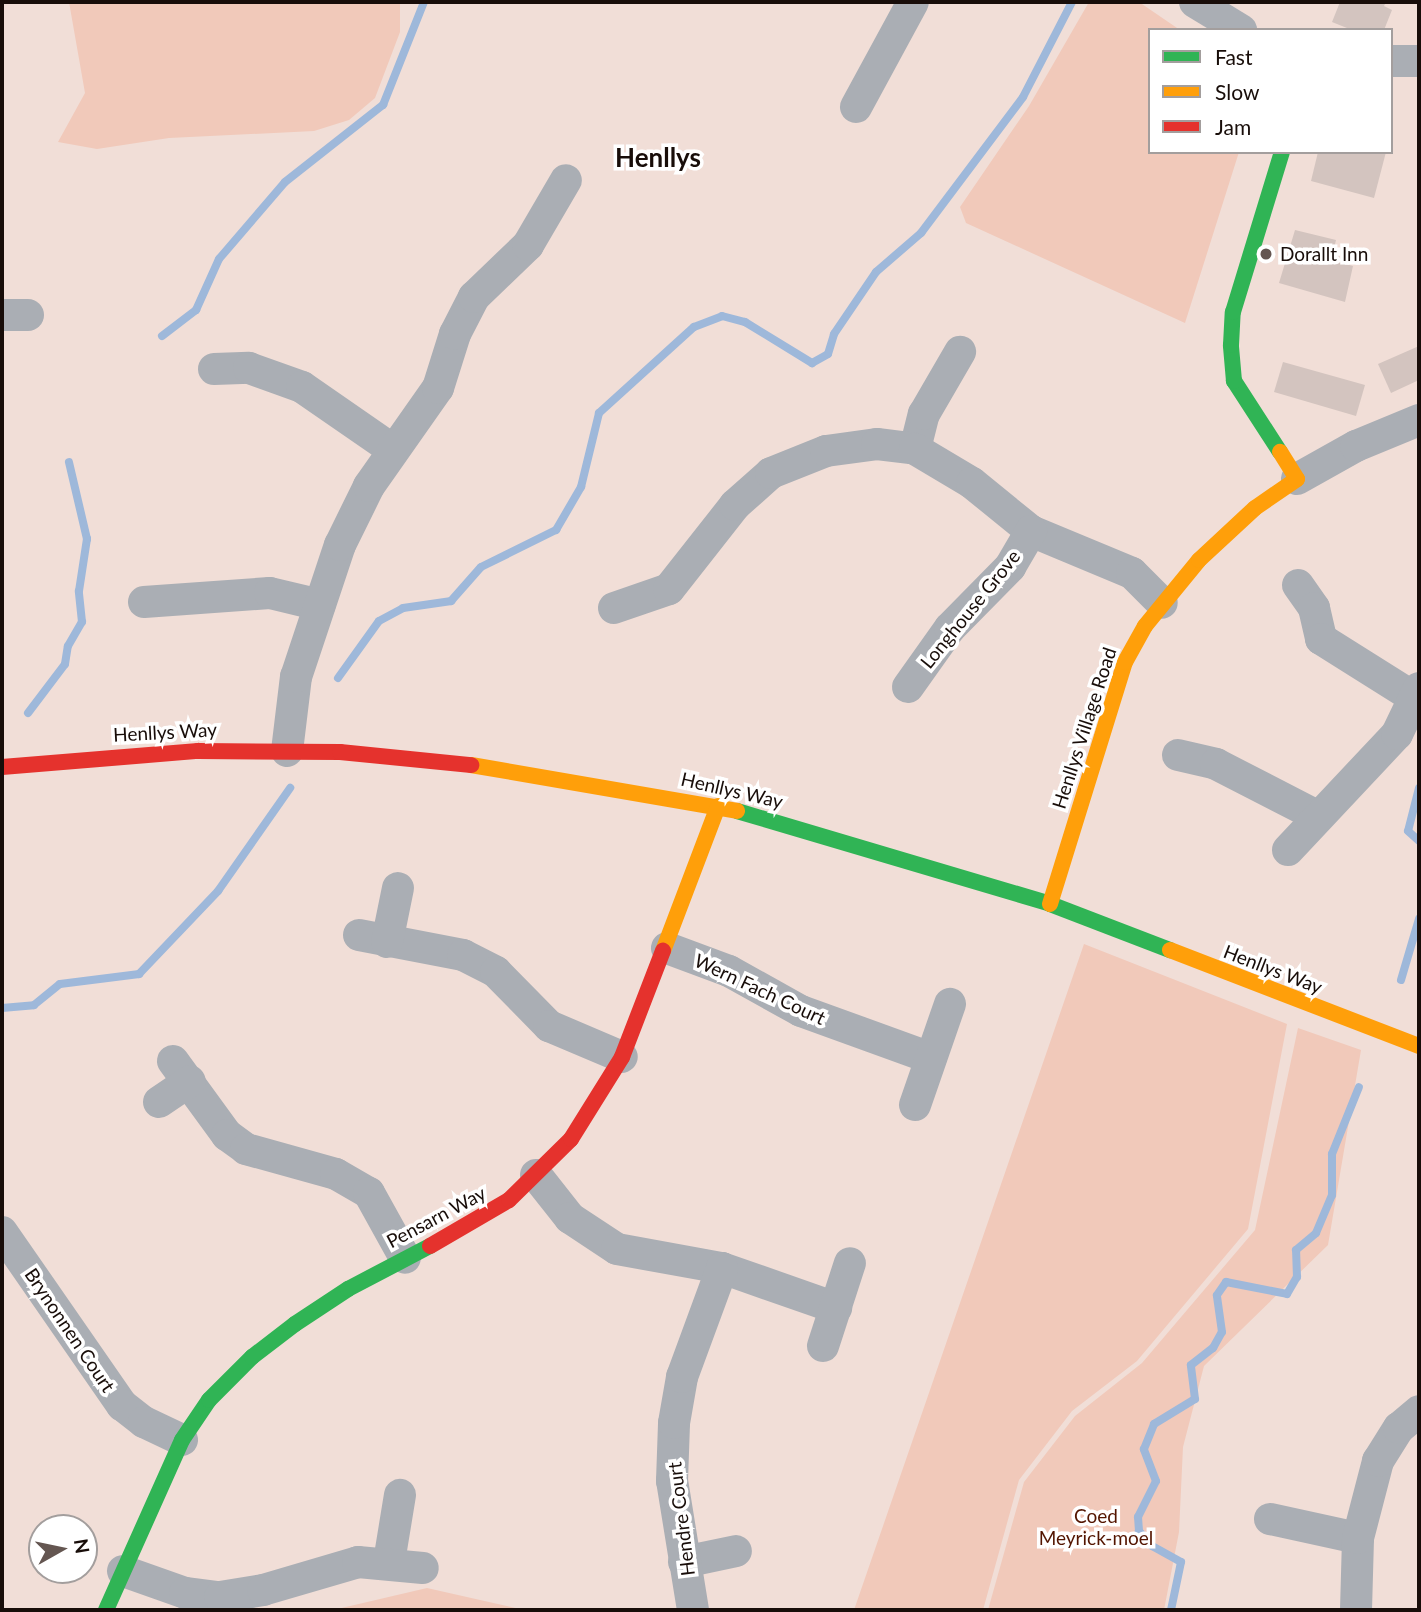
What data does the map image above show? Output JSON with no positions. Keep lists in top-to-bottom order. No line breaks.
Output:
{"streets":{"street":["Longhouse Grove","Henllys Village Road","Henllys Way","Wern Fach Court","Pensarn Way","Brynonnen Court","Hendre Court"]},"crossings":[["Longhouse Grove","Henllys Village Road"],["Henllys Village Road","Henllys Way"],["Henllys Way","Pensarn Way"],["Wern Fach Court","Pensarn Way"],["Pensarn Way","Brynonnen Court"]],"districts":["Henllys"],"parks":["Coed Meyrick-moel"],"places":["Dorallt Inn"],"legend":["Fast","Slow","Jam"],"north":"right"}
